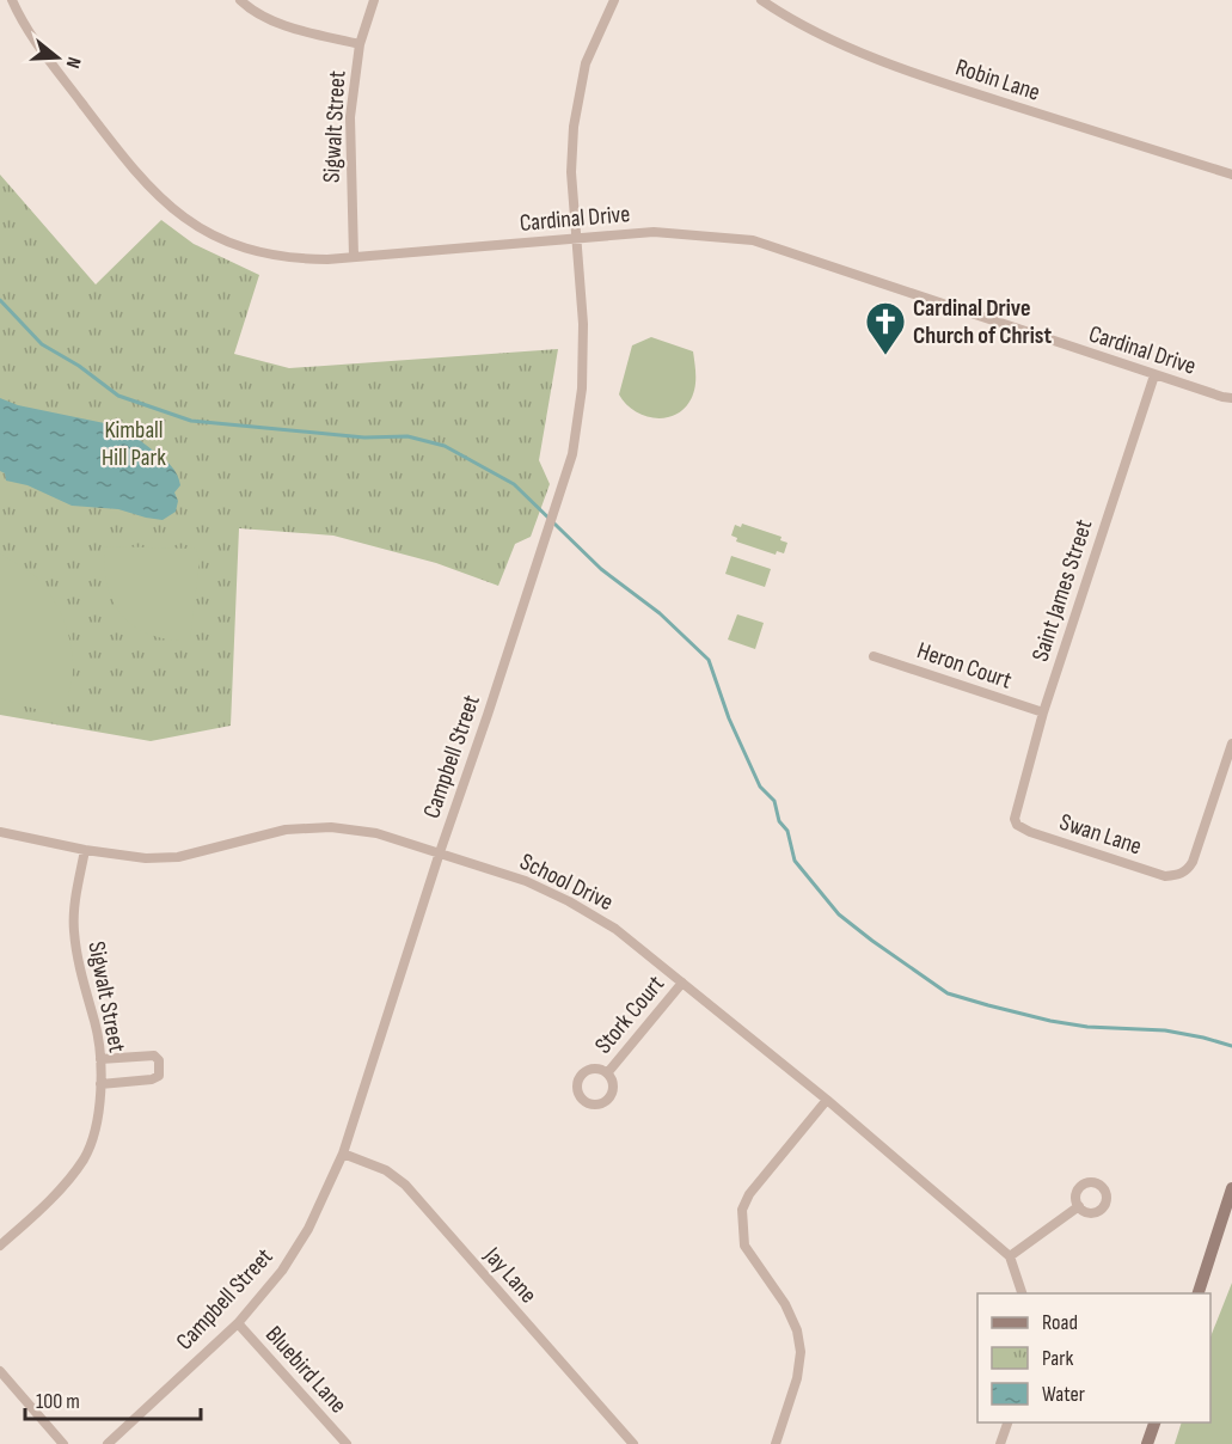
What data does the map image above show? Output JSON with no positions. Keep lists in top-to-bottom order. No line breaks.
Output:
{"streets":{"street":["Robin Lane","Sigwalt Street","Cardinal Drive","Saint James Street","Heron Court","Campbell Street","Swan Lane","School Drive","Stork Court","Jay Lane","Bluebird Lane"]},"crossings":[["Sigwalt Street","Cardinal Drive"],["Sigwalt Street","School Drive"],["Cardinal Drive","Saint James Street"],["Cardinal Drive","Campbell Street"],["Saint James Street","Heron Court"],["Saint James Street","Swan Lane"],["Campbell Street","School Drive"],["Campbell Street","Jay Lane"],["Campbell Street","Bluebird Lane"],["School Drive","Stork Court"]],"parks":["Kimball Hill Park"],"places":{"church":["Cardinal Drive Church of Christ"]},"legend":["Road","Park","Water"],"scale_bar":"100 m","north":"right"}
